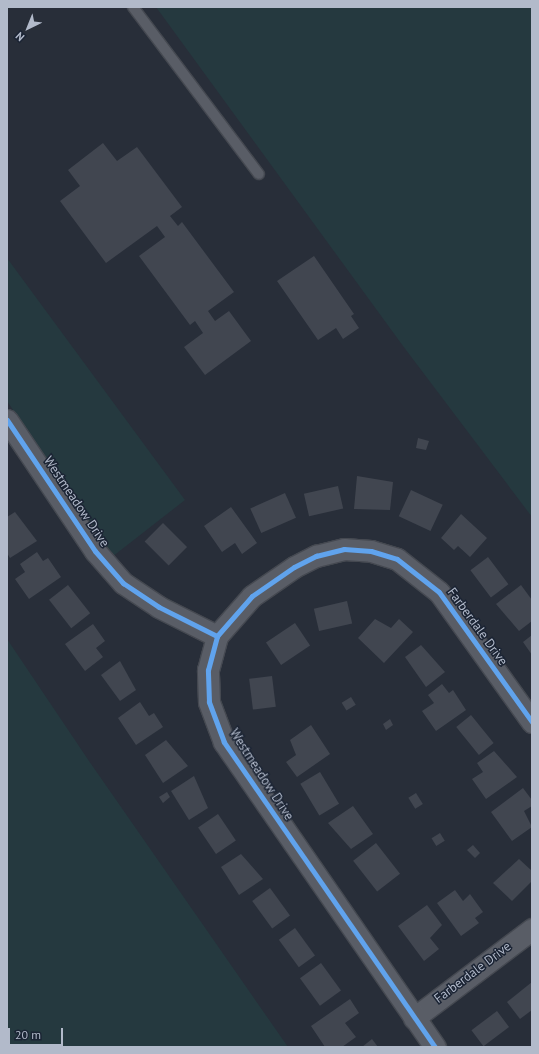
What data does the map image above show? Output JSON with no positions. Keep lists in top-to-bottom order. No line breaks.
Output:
{"streets":{"street":["Westmeadow Drive","Farberdale Drive"]},"crossings":[["Westmeadow Drive","Farberdale Drive"]],"scale_bar":"20 m","north":"bottom left"}
